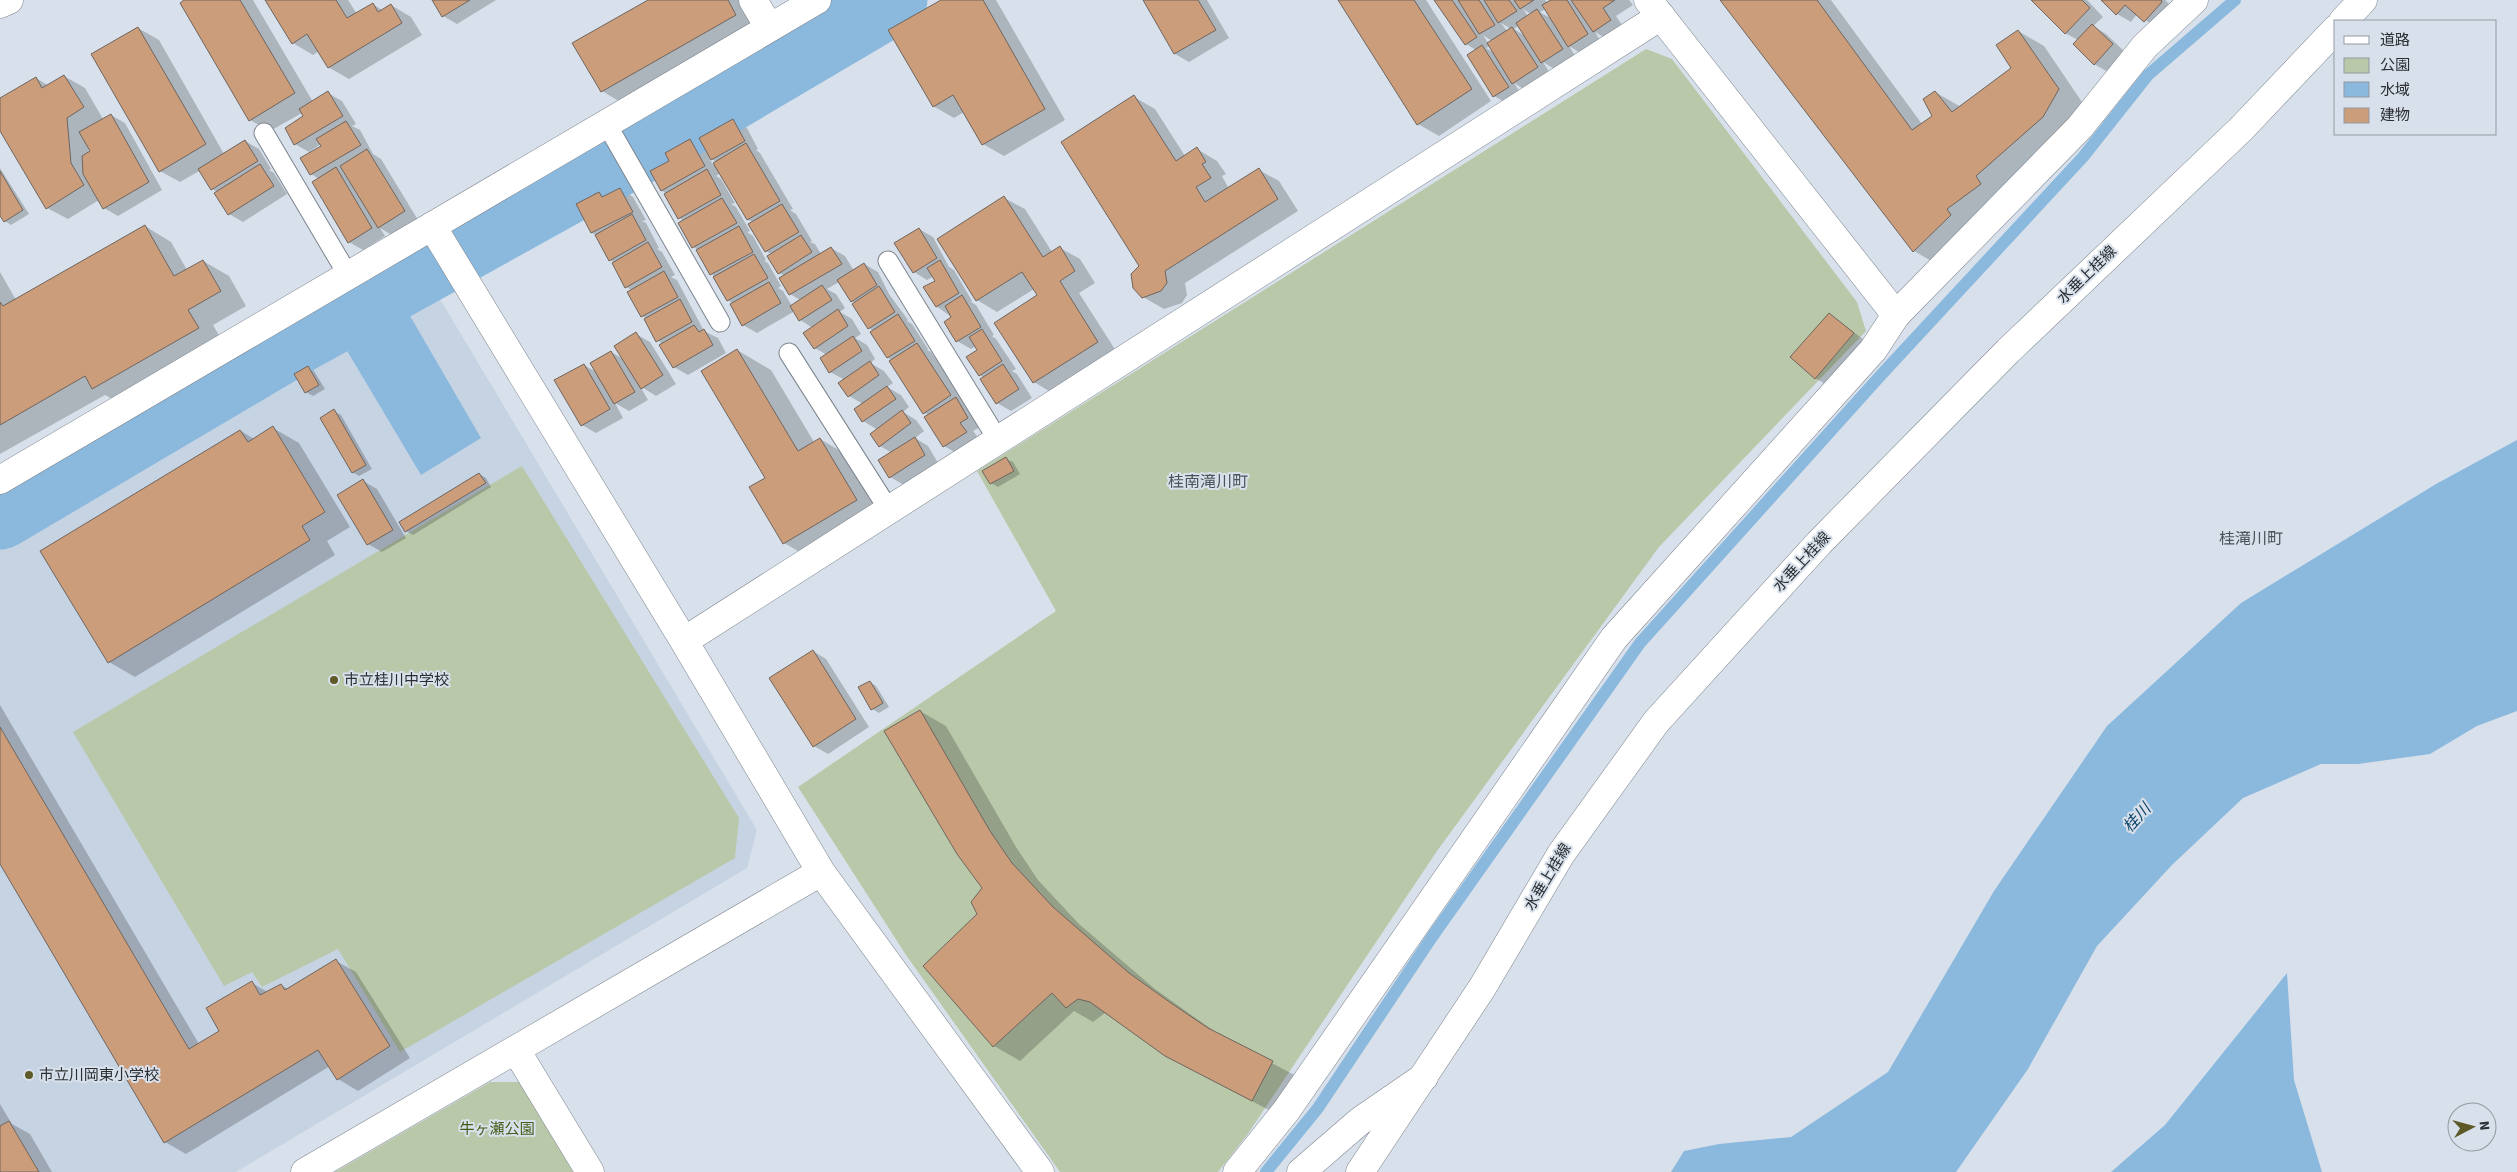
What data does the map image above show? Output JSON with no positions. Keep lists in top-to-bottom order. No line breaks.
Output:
{"streets":{"street":["水垂上桂線"]},"districts":["桂南滝川町","桂滝川町"],"water":["桂川"],"parks":["牛ヶ瀬公園"],"places":["市立桂川中学校","市立川岡東小学校"],"legend":["道路","公園","水域","建物"],"north":"right"}
